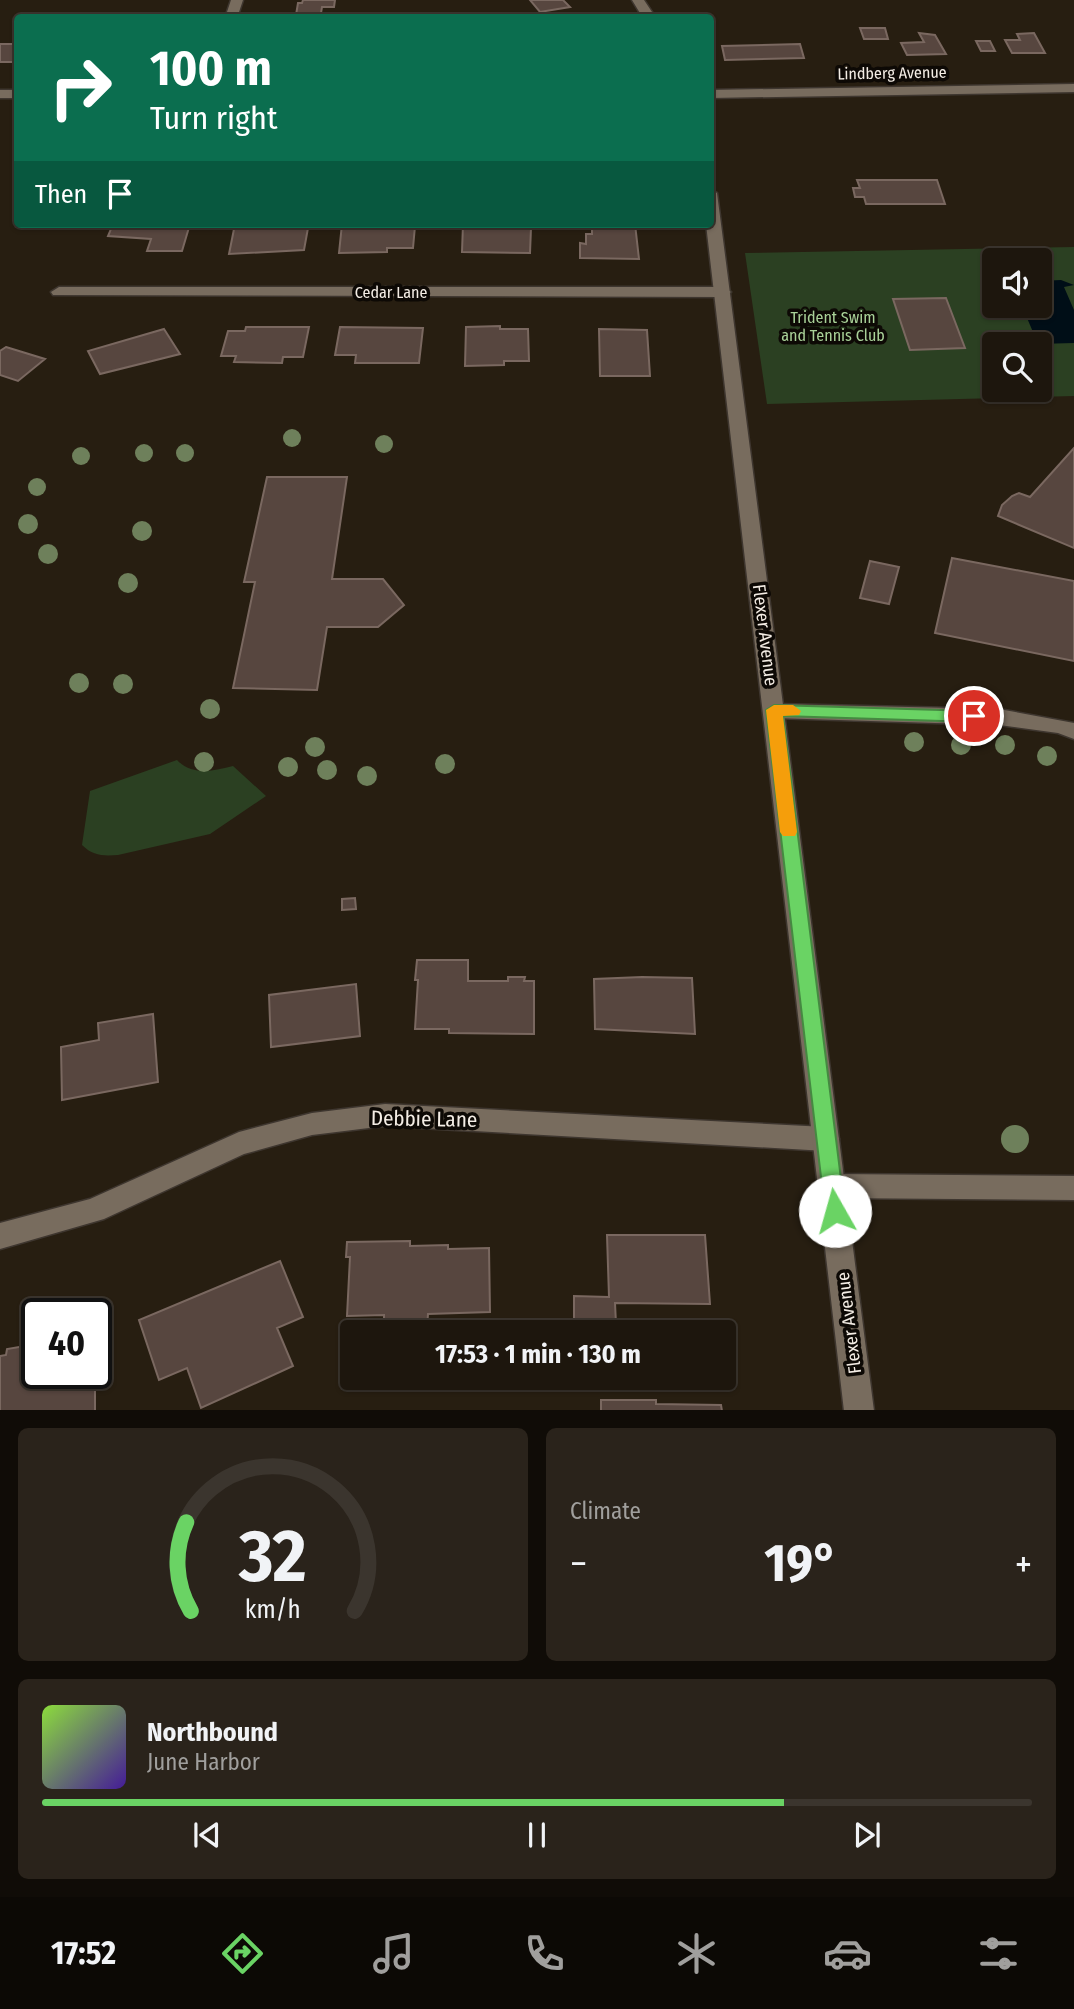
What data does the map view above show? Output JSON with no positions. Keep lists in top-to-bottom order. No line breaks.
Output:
{"streets":{"street":["Lindberg Avenue","Cedar Lane","Flexer Avenue","Debbie Lane"]},"crossings":[["Cedar Lane","Flexer Avenue"],["Flexer Avenue","Debbie Lane"]],"parks":["Trident Swim and Tennis Club"],"page":{"turn":["100 m","Turn right"],"then":"Then","limit":"40","trip":"17:53 · 1 min · 130 m","tile":"Climate","heat":["−","19°","+"],"song":["Northbound","June Harbor"],"tabs":"17:52","gauge":["32","km/h"]}}
